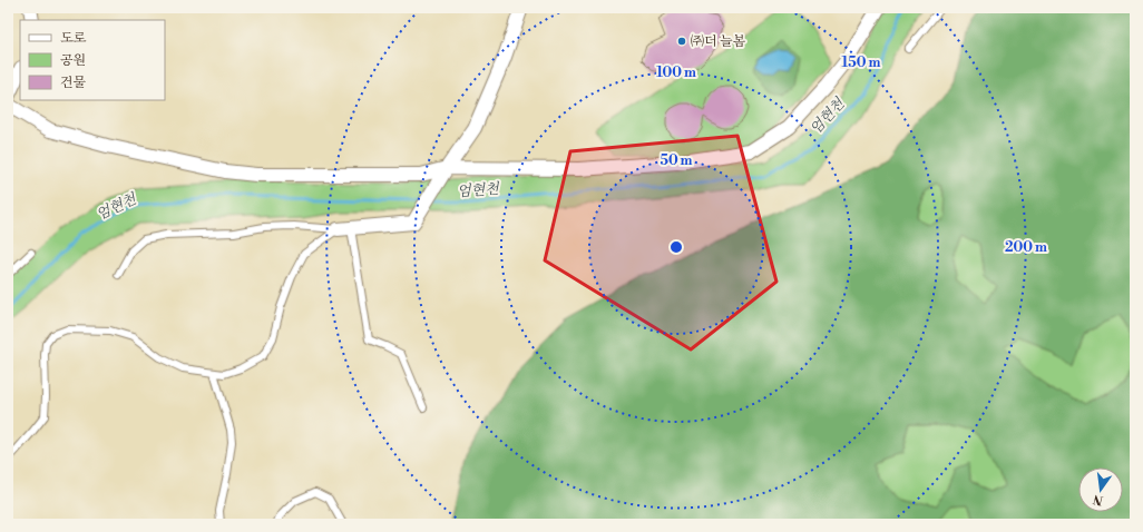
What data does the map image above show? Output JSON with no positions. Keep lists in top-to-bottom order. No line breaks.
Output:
{"water":["엄현천"],"places":["㈜더 늘봄"],"legend":["도로","공원","건물"],"north":"bottom","rings":["150 m","100 m","50 m","200 m"]}
